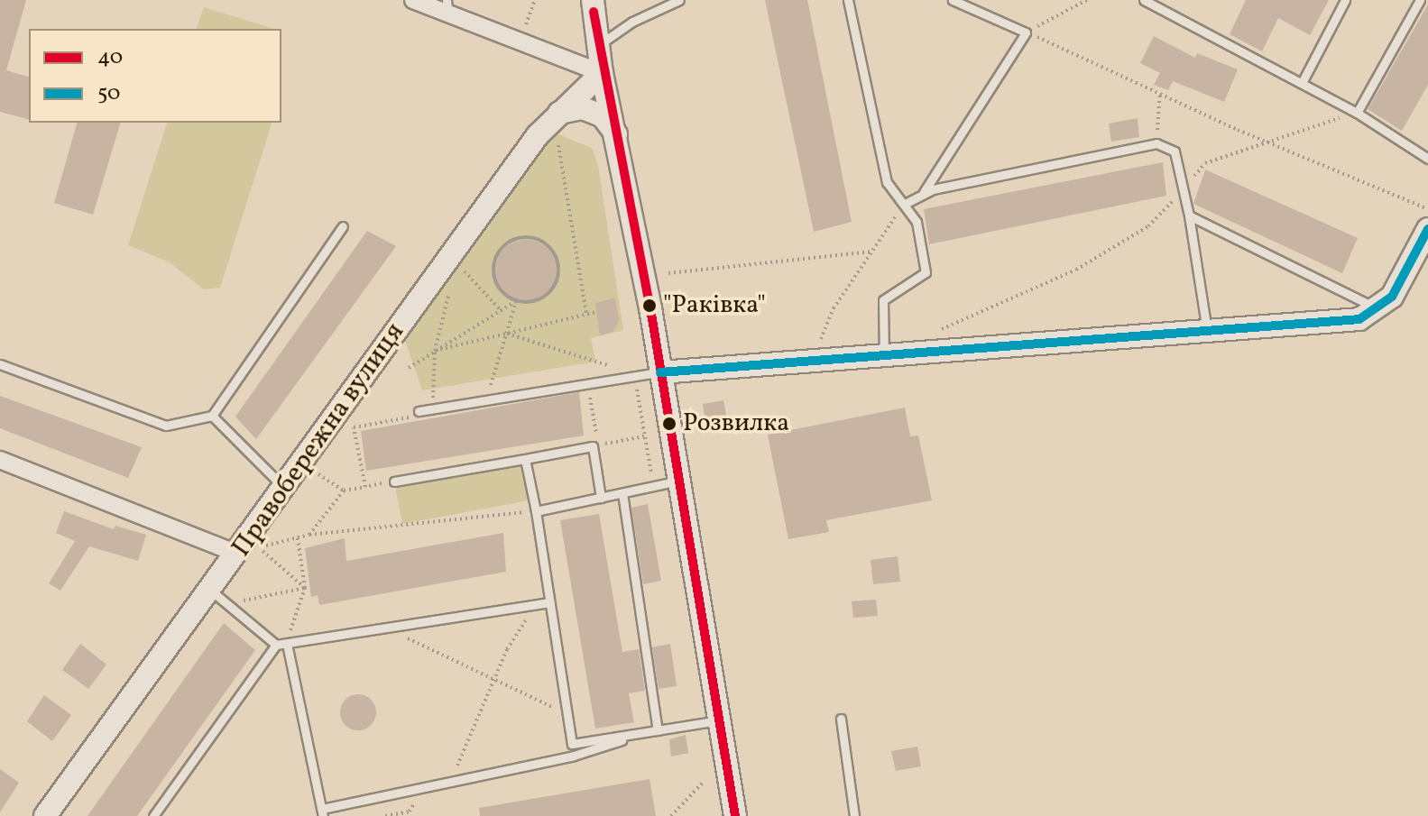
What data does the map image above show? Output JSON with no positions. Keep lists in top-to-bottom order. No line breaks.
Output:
{"streets":{"street":["Правобережна вулиця"]},"places":["\"Раківка\"","Розвилка"],"lines":["transit line 40","transit line 50"],"legend":["40","50"]}
